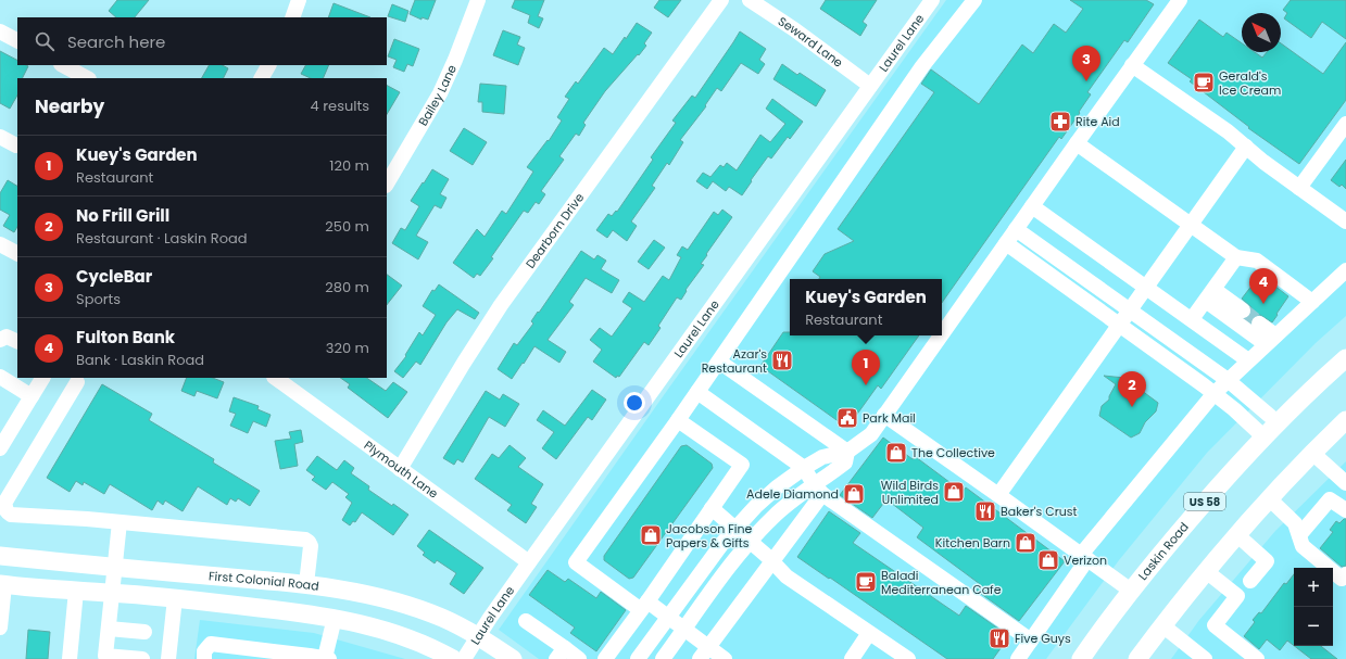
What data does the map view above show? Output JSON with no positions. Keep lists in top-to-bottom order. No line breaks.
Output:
{"streets":{"main road":["US 58","Laskin Road","First Colonial Road"],"street":["Seward Lane","Laurel Lane","Bailey Lane","Dearborn Drive","Plymouth Lane"]},"crossings":[["Seward Lane","Laurel Lane"],["Laurel Lane","Plymouth Lane"],["Laurel Lane","First Colonial Road"],["Dearborn Drive","Plymouth Lane"]],"places":{"cafe":["Gerald's Ice Cream","Baladi Mediterranean Cafe"],"pharmacy":["Rite Aid"],"restaurant":["Azar's Restaurant","Baker's Crust","Five Guys"],"public building":["Park Mail"],"shop":["The Collective","Wild Birds Unlimited","Adele Diamond","Jacobson Fine Papers & Gifts","Kitchen Barn","Verizon"]},"north":"top left","page":{"search":"Search here","pins":["3","4","1","2"],"heading":["Nearby","4 results"],"list":[{"mark":"1","name":"Kuey's Garden","note":"Restaurant","value":"120 m"},{"mark":"2","name":"No Frill Grill","note":"Restaurant · Laskin Road","value":"250 m"},{"mark":"3","name":"CycleBar","note":"Sports","value":"280 m"},{"mark":"4","name":"Fulton Bank","note":"Bank · Laskin Road","value":"320 m"}],"popup":["Kuey's Garden","Restaurant"],"map_buttons":["+","−"]}}
